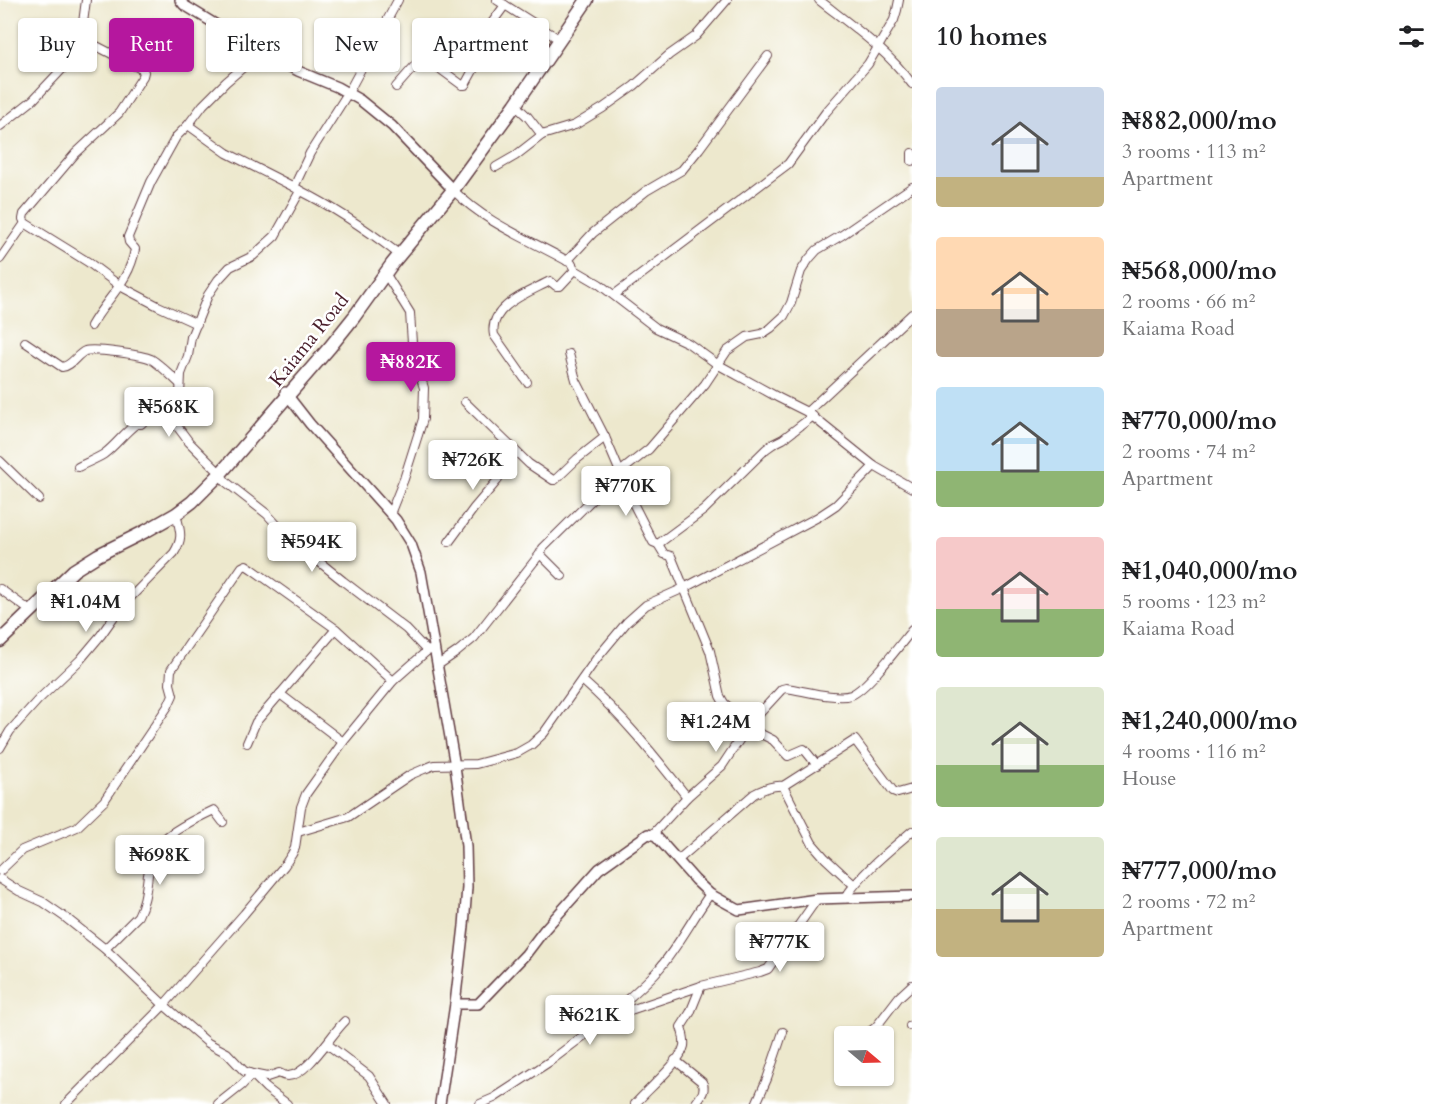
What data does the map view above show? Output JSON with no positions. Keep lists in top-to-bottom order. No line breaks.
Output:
{"streets":{"highway":["Kaiama Road"]},"north":"right","page":{"heading":"10 homes","chip":["Buy","Rent","Filters","New","Apartment"],"list":[{"name":"₦882,000/mo","note":"3 rooms · 113 m² · Apartment"},{"name":"₦568,000/mo","note":"2 rooms · 66 m² · Kaiama Road"},{"name":"₦770,000/mo","note":"2 rooms · 74 m² · Apartment"},{"name":"₦1,040,000/mo","note":"5 rooms · 123 m² · Kaiama Road"},{"name":"₦1,240,000/mo","note":"4 rooms · 116 m² · House"},{"name":"₦777,000/mo","note":"2 rooms · 72 m² · Apartment"}],"price":["₦882K","₦568K","₦726K","₦770K","₦594K","₦1.04M","₦1.24M","₦698K","₦777K","₦621K"]}}
